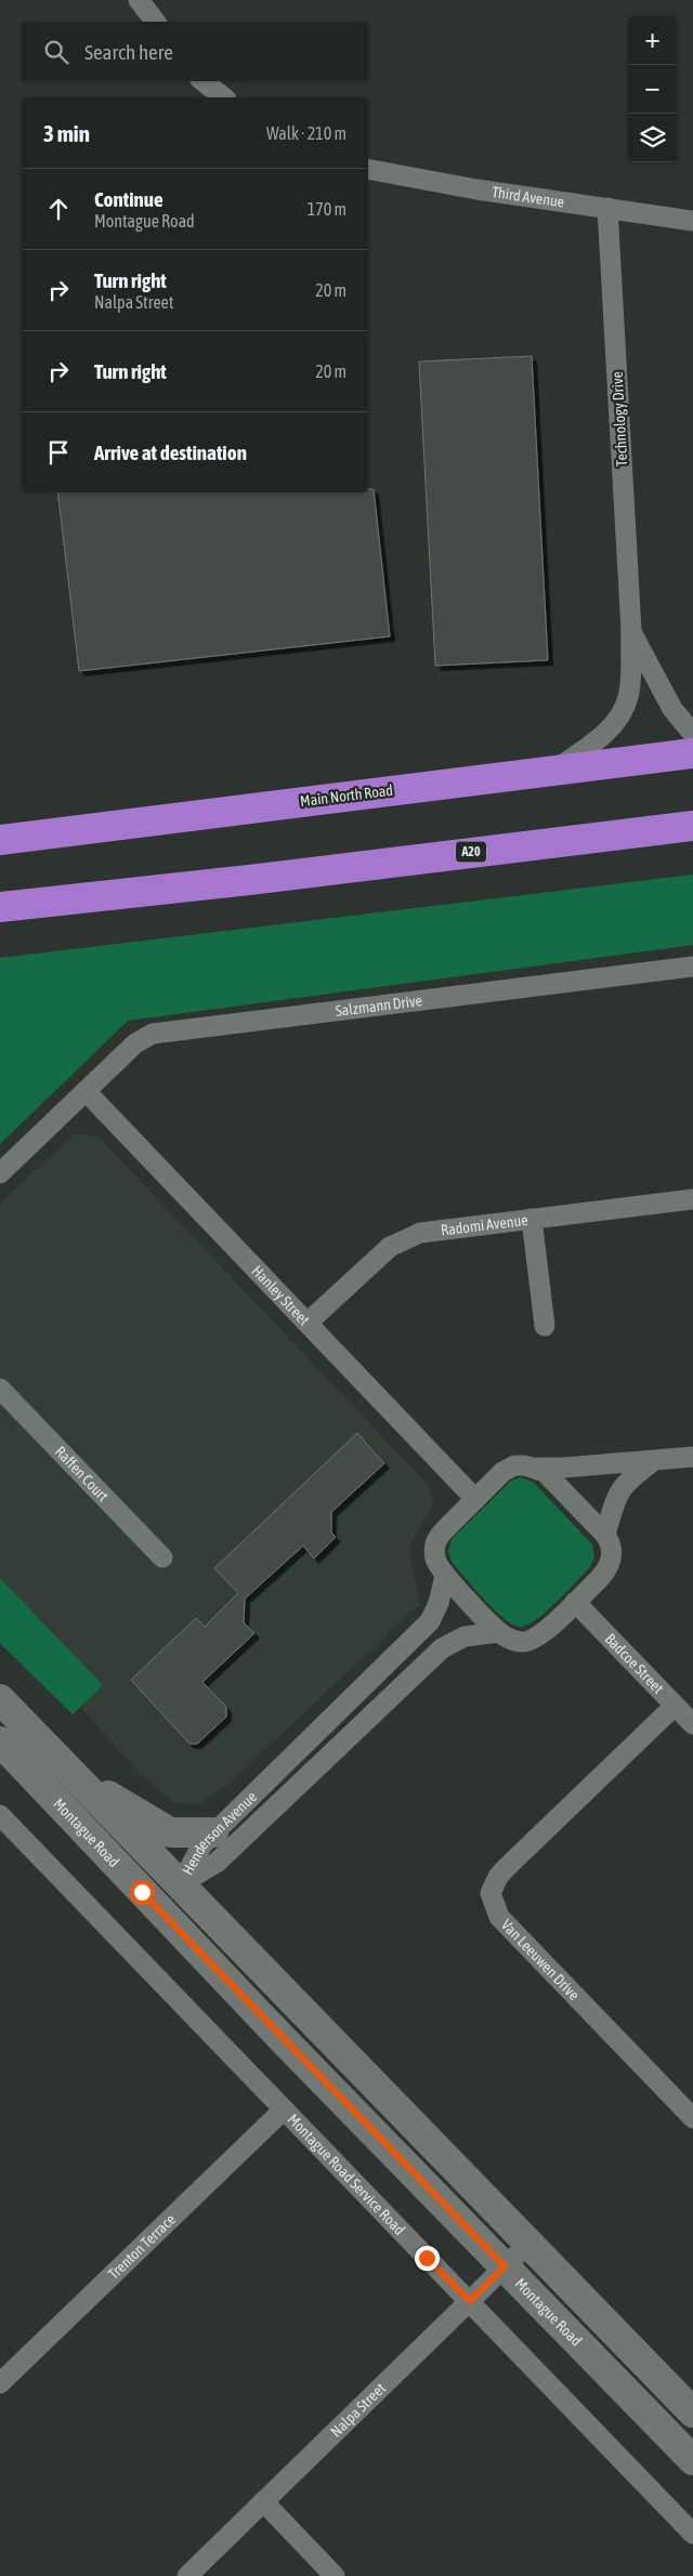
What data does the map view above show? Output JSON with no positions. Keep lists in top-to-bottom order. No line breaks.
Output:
{"streets":{"highway":["Main North Road","A20"],"main road":["Montague Road"],"street":["Third Avenue","Technology Drive","Salzmann Drive","Radomi Avenue","Hanley Street","Raffen Court","Badcoe Street","Henderson Avenue","Van Leeuwen Drive","Montague Road Service Road","Trenton Terrace","Nalpa Street"]},"crossings":[["Third Avenue","Technology Drive"],["Technology Drive","Main North Road"],["Salzmann Drive","Hanley Street"],["Radomi Avenue","Hanley Street"],["Hanley Street","Badcoe Street"],["Hanley Street","Henderson Avenue"],["Badcoe Street","Henderson Avenue"],["Badcoe Street","Van Leeuwen Drive"],["Montague Road","Henderson Avenue"],["Montague Road","Nalpa Street"],["Montague Road Service Road","Trenton Terrace"],["Montague Road Service Road","Nalpa Street"]],"page":{"map_buttons":["+","−"],"search":"Search here","heading":["3 min","Walk · 210 m"],"list":[["Continue","Montague Road","170 m"],["Turn right","Nalpa Street","20 m"],["Turn right","20 m"],"Arrive at destination"]}}
